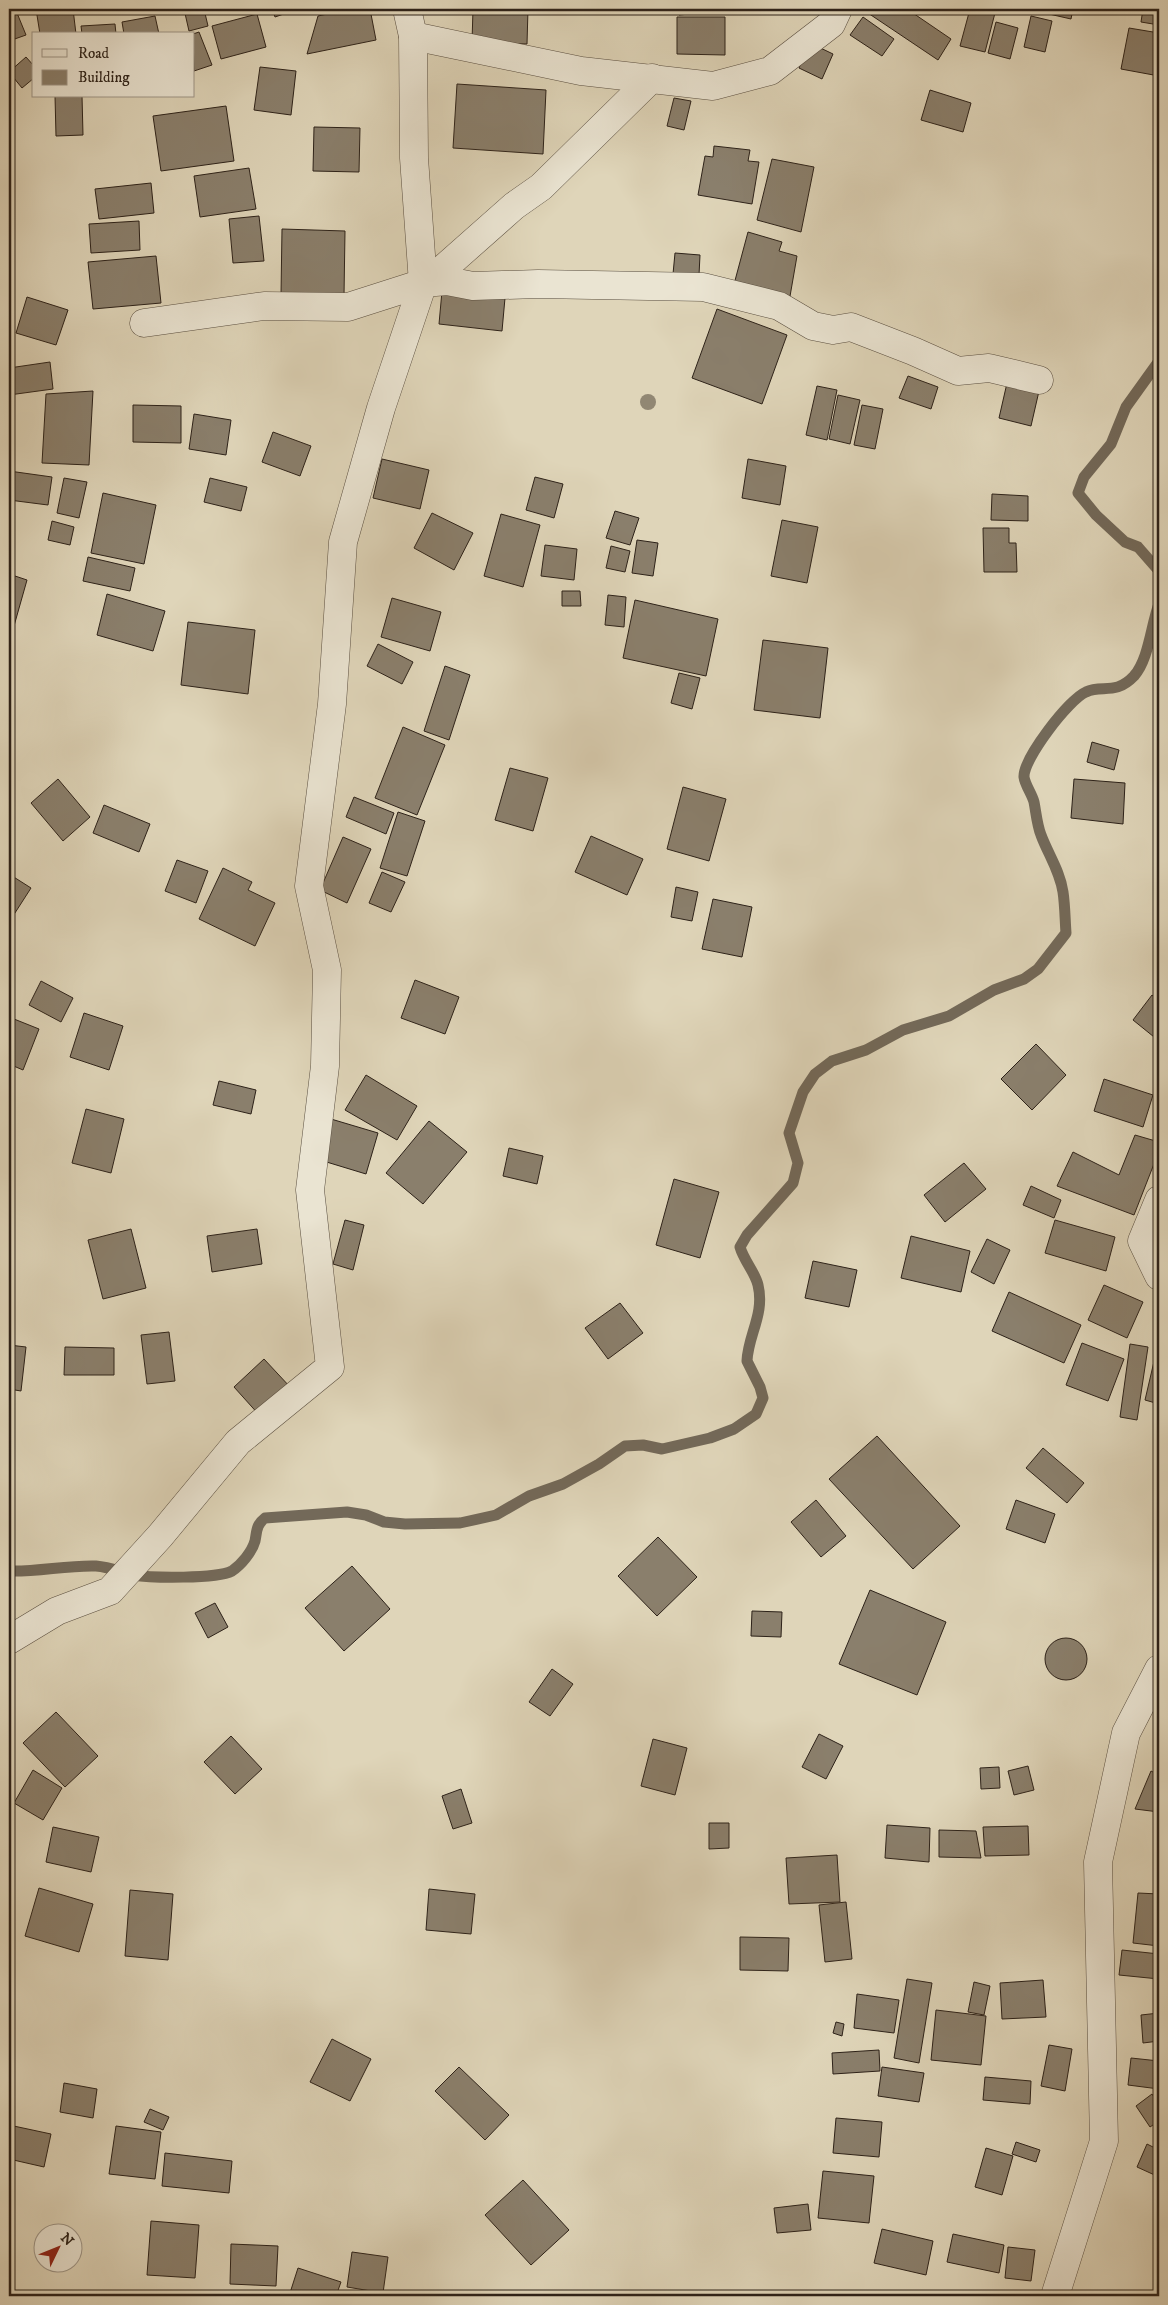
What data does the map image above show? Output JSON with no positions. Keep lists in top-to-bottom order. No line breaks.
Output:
{"legend":["Road","Building"],"north":"top right"}
